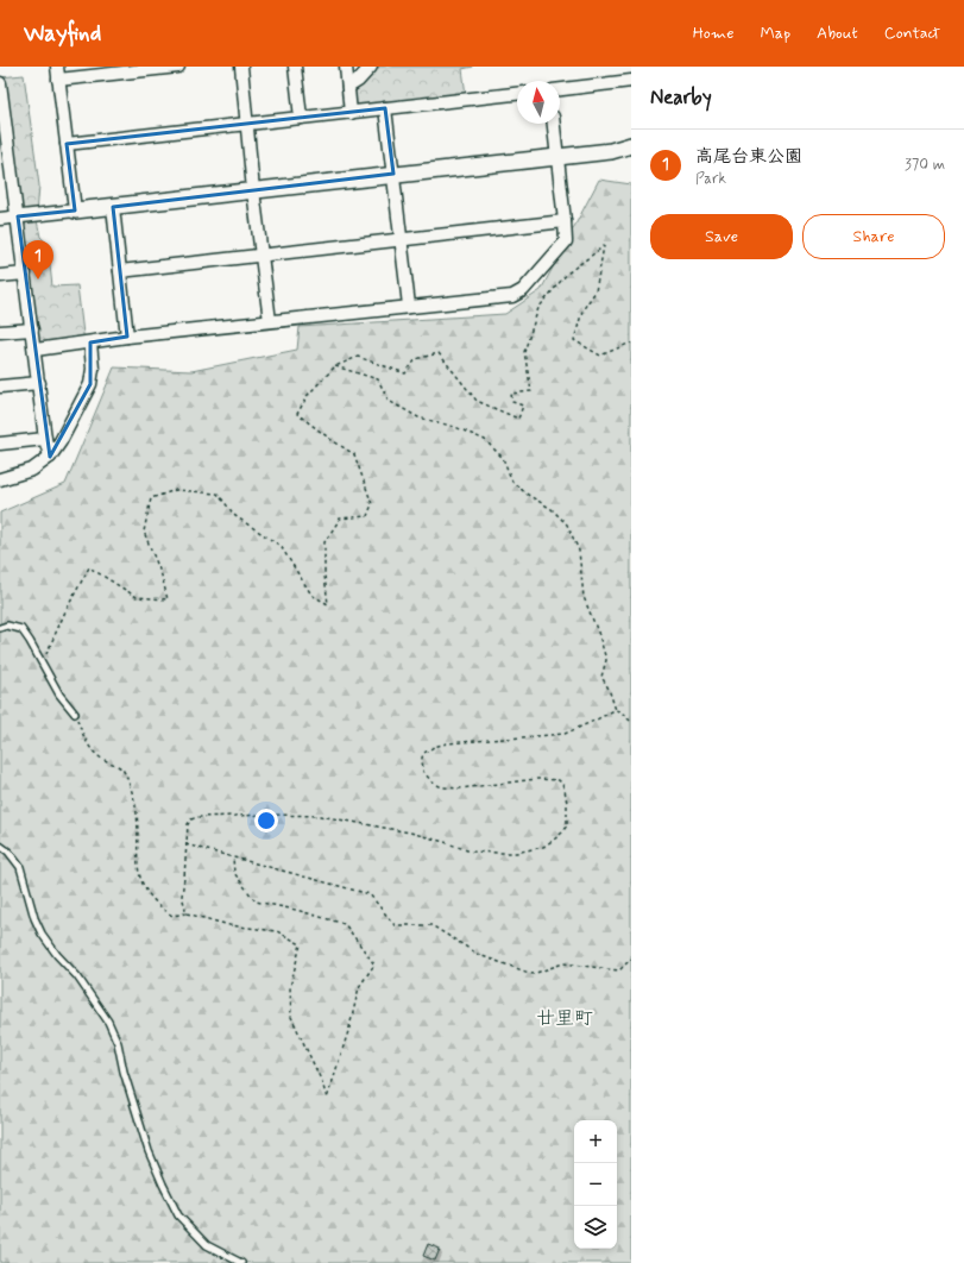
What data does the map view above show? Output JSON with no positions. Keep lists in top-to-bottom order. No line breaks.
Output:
{"districts":["廿里町"],"north":"top","page":{"header":"Wayfind","nav":["Home","Map","About","Contact"],"heading":"Nearby","list":[{"mark":"1","name":"高尾台東公園","note":"Park","value":"370 m"}],"buttons":["Save","Share"],"pins":"1","map_buttons":["+","−"]}}
